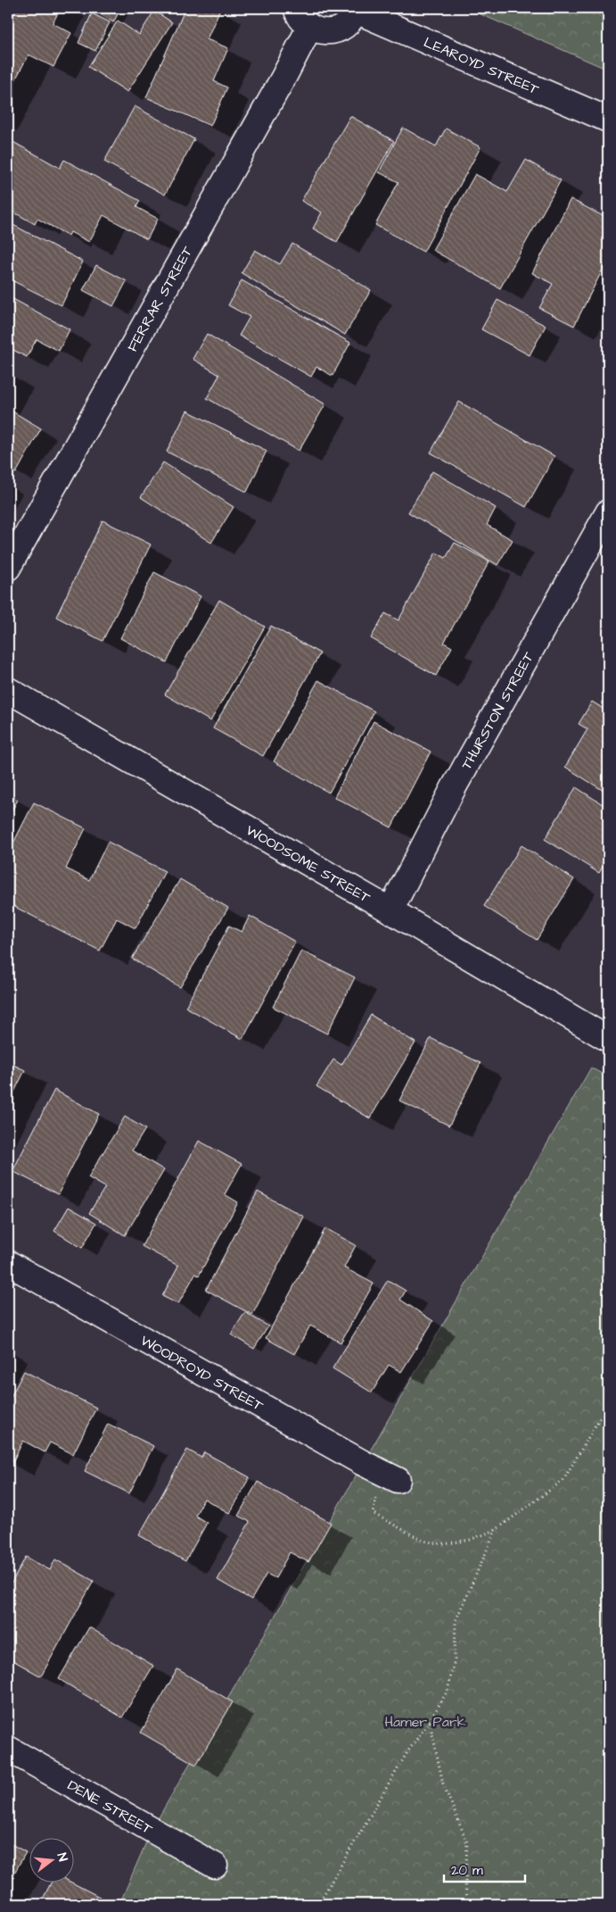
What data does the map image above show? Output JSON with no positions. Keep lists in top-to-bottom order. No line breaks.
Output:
{"streets":{"street":["LEAROYD STREET","FERRAR STREET","THURSTON STREET","WOODSOME STREET","WOODROYD STREET","DENE STREET"]},"crossings":[["LEAROYD STREET","FERRAR STREET"],["THURSTON STREET","WOODSOME STREET"]],"parks":["Hamer Park"],"scale_bar":"20 m","north":"right"}
